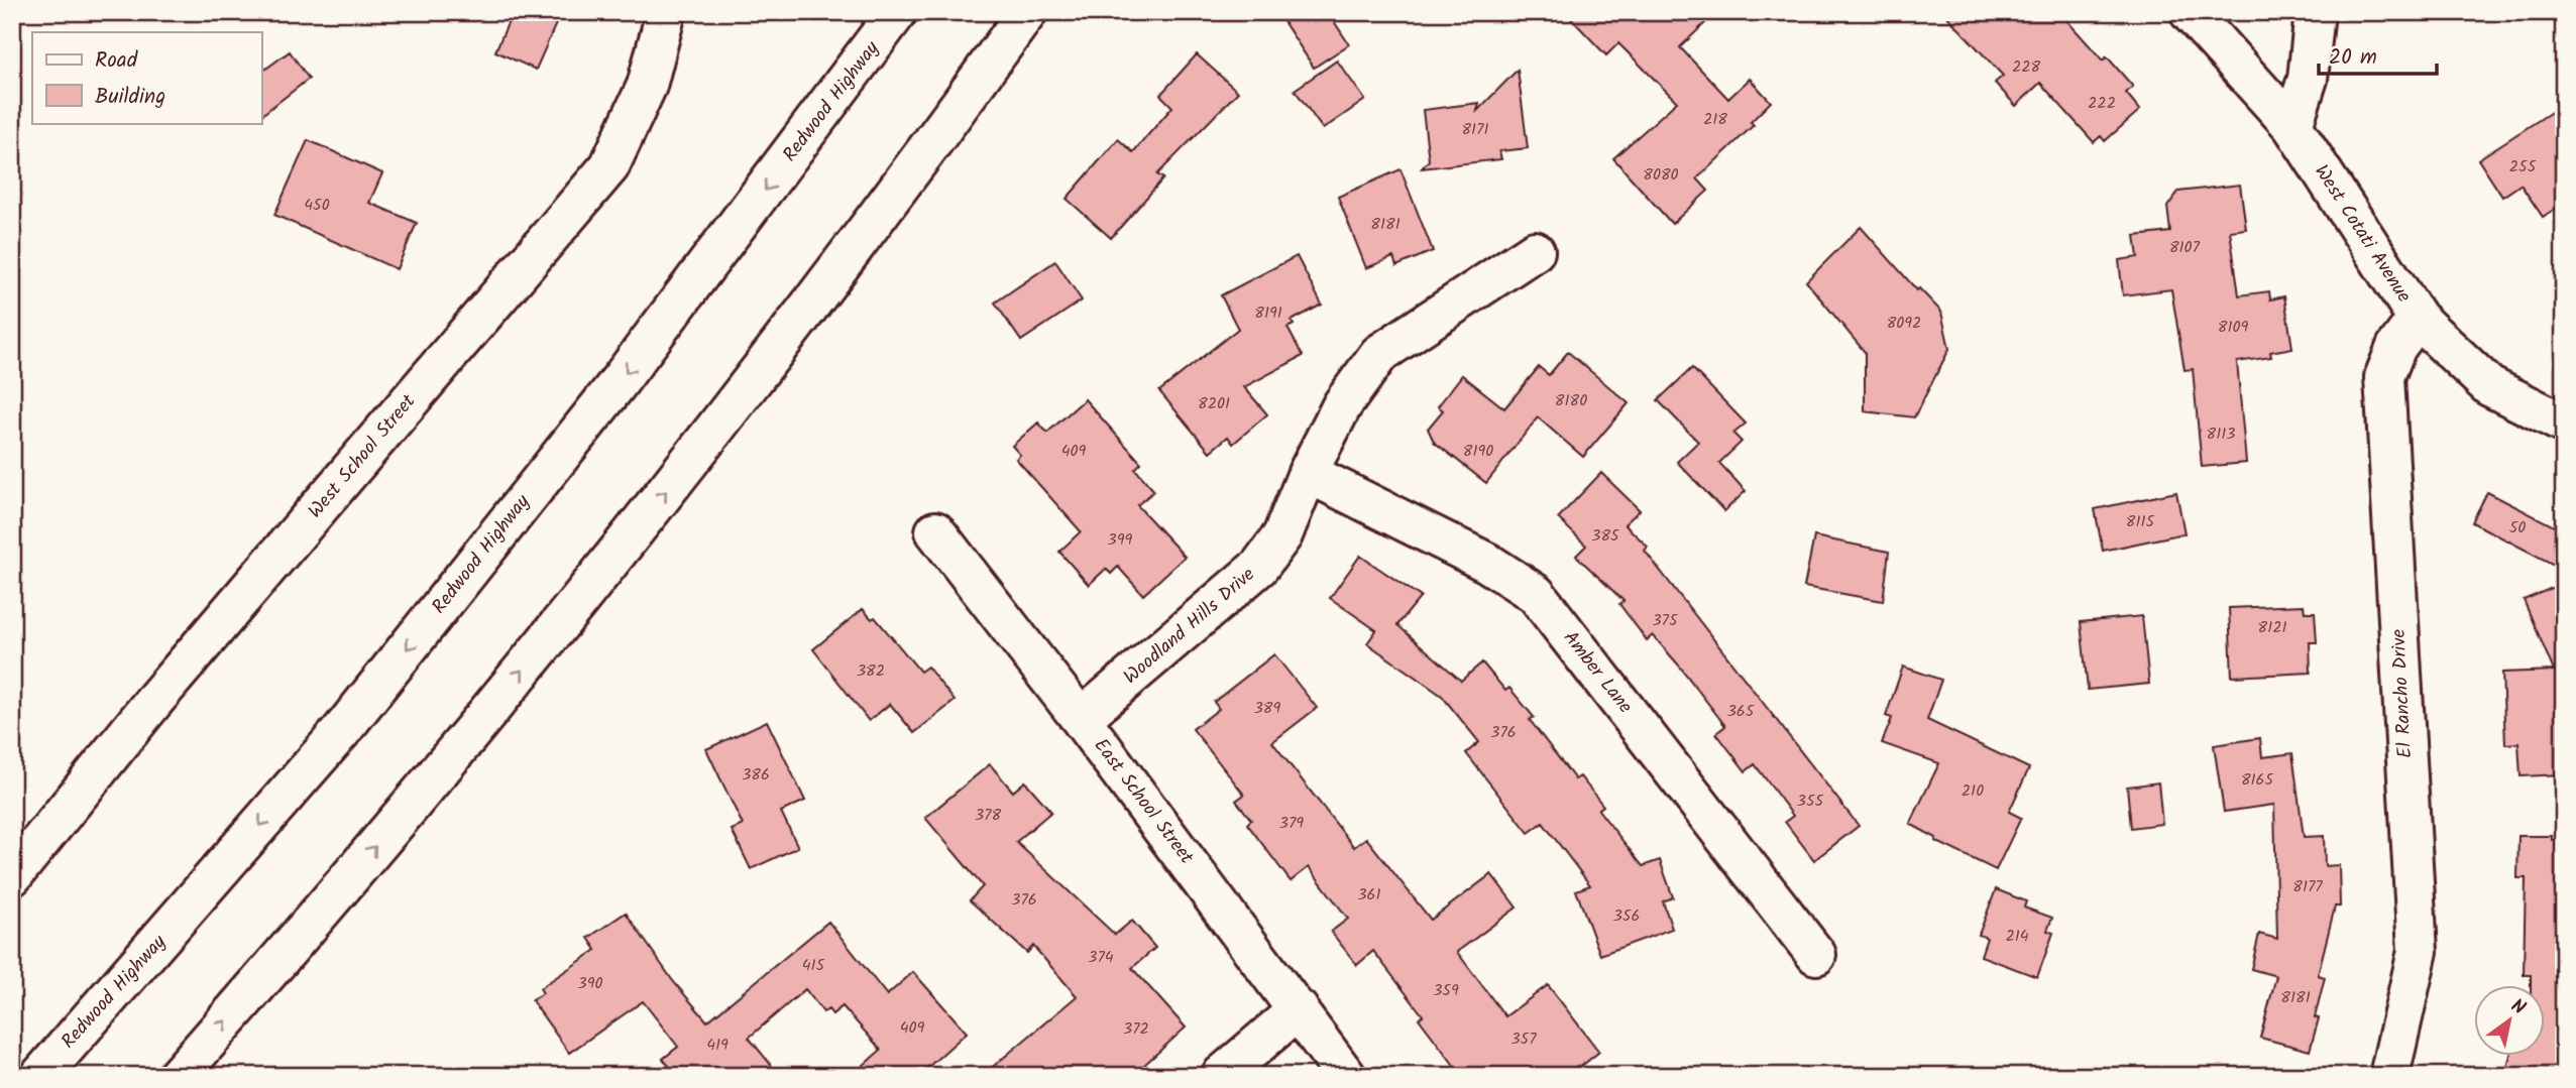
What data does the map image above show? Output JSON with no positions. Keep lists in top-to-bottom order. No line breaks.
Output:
{"streets":{"main road":["Redwood Highway","West Cotati Avenue","West School Street","Woodland Hills Drive","Amber Lane","El Rancho Drive","East School Street"]},"crossings":[["West Cotati Avenue","El Rancho Drive"],["Woodland Hills Drive","Amber Lane"],["Woodland Hills Drive","East School Street"]],"house_numbers":["228","222","218","8171","255","8080","450","8181","8107","8191","8092","8109","8180","8201","8113","409","8190","8115","50","385","399","375","8121","382","389","365","376","386","8165","210","355","378","379","8177","361","376","356","214","374","415","390","359","8181","409","372","357","419"],"legend":["Road","Building"],"scale_bar":"20 m","north":"top right"}
